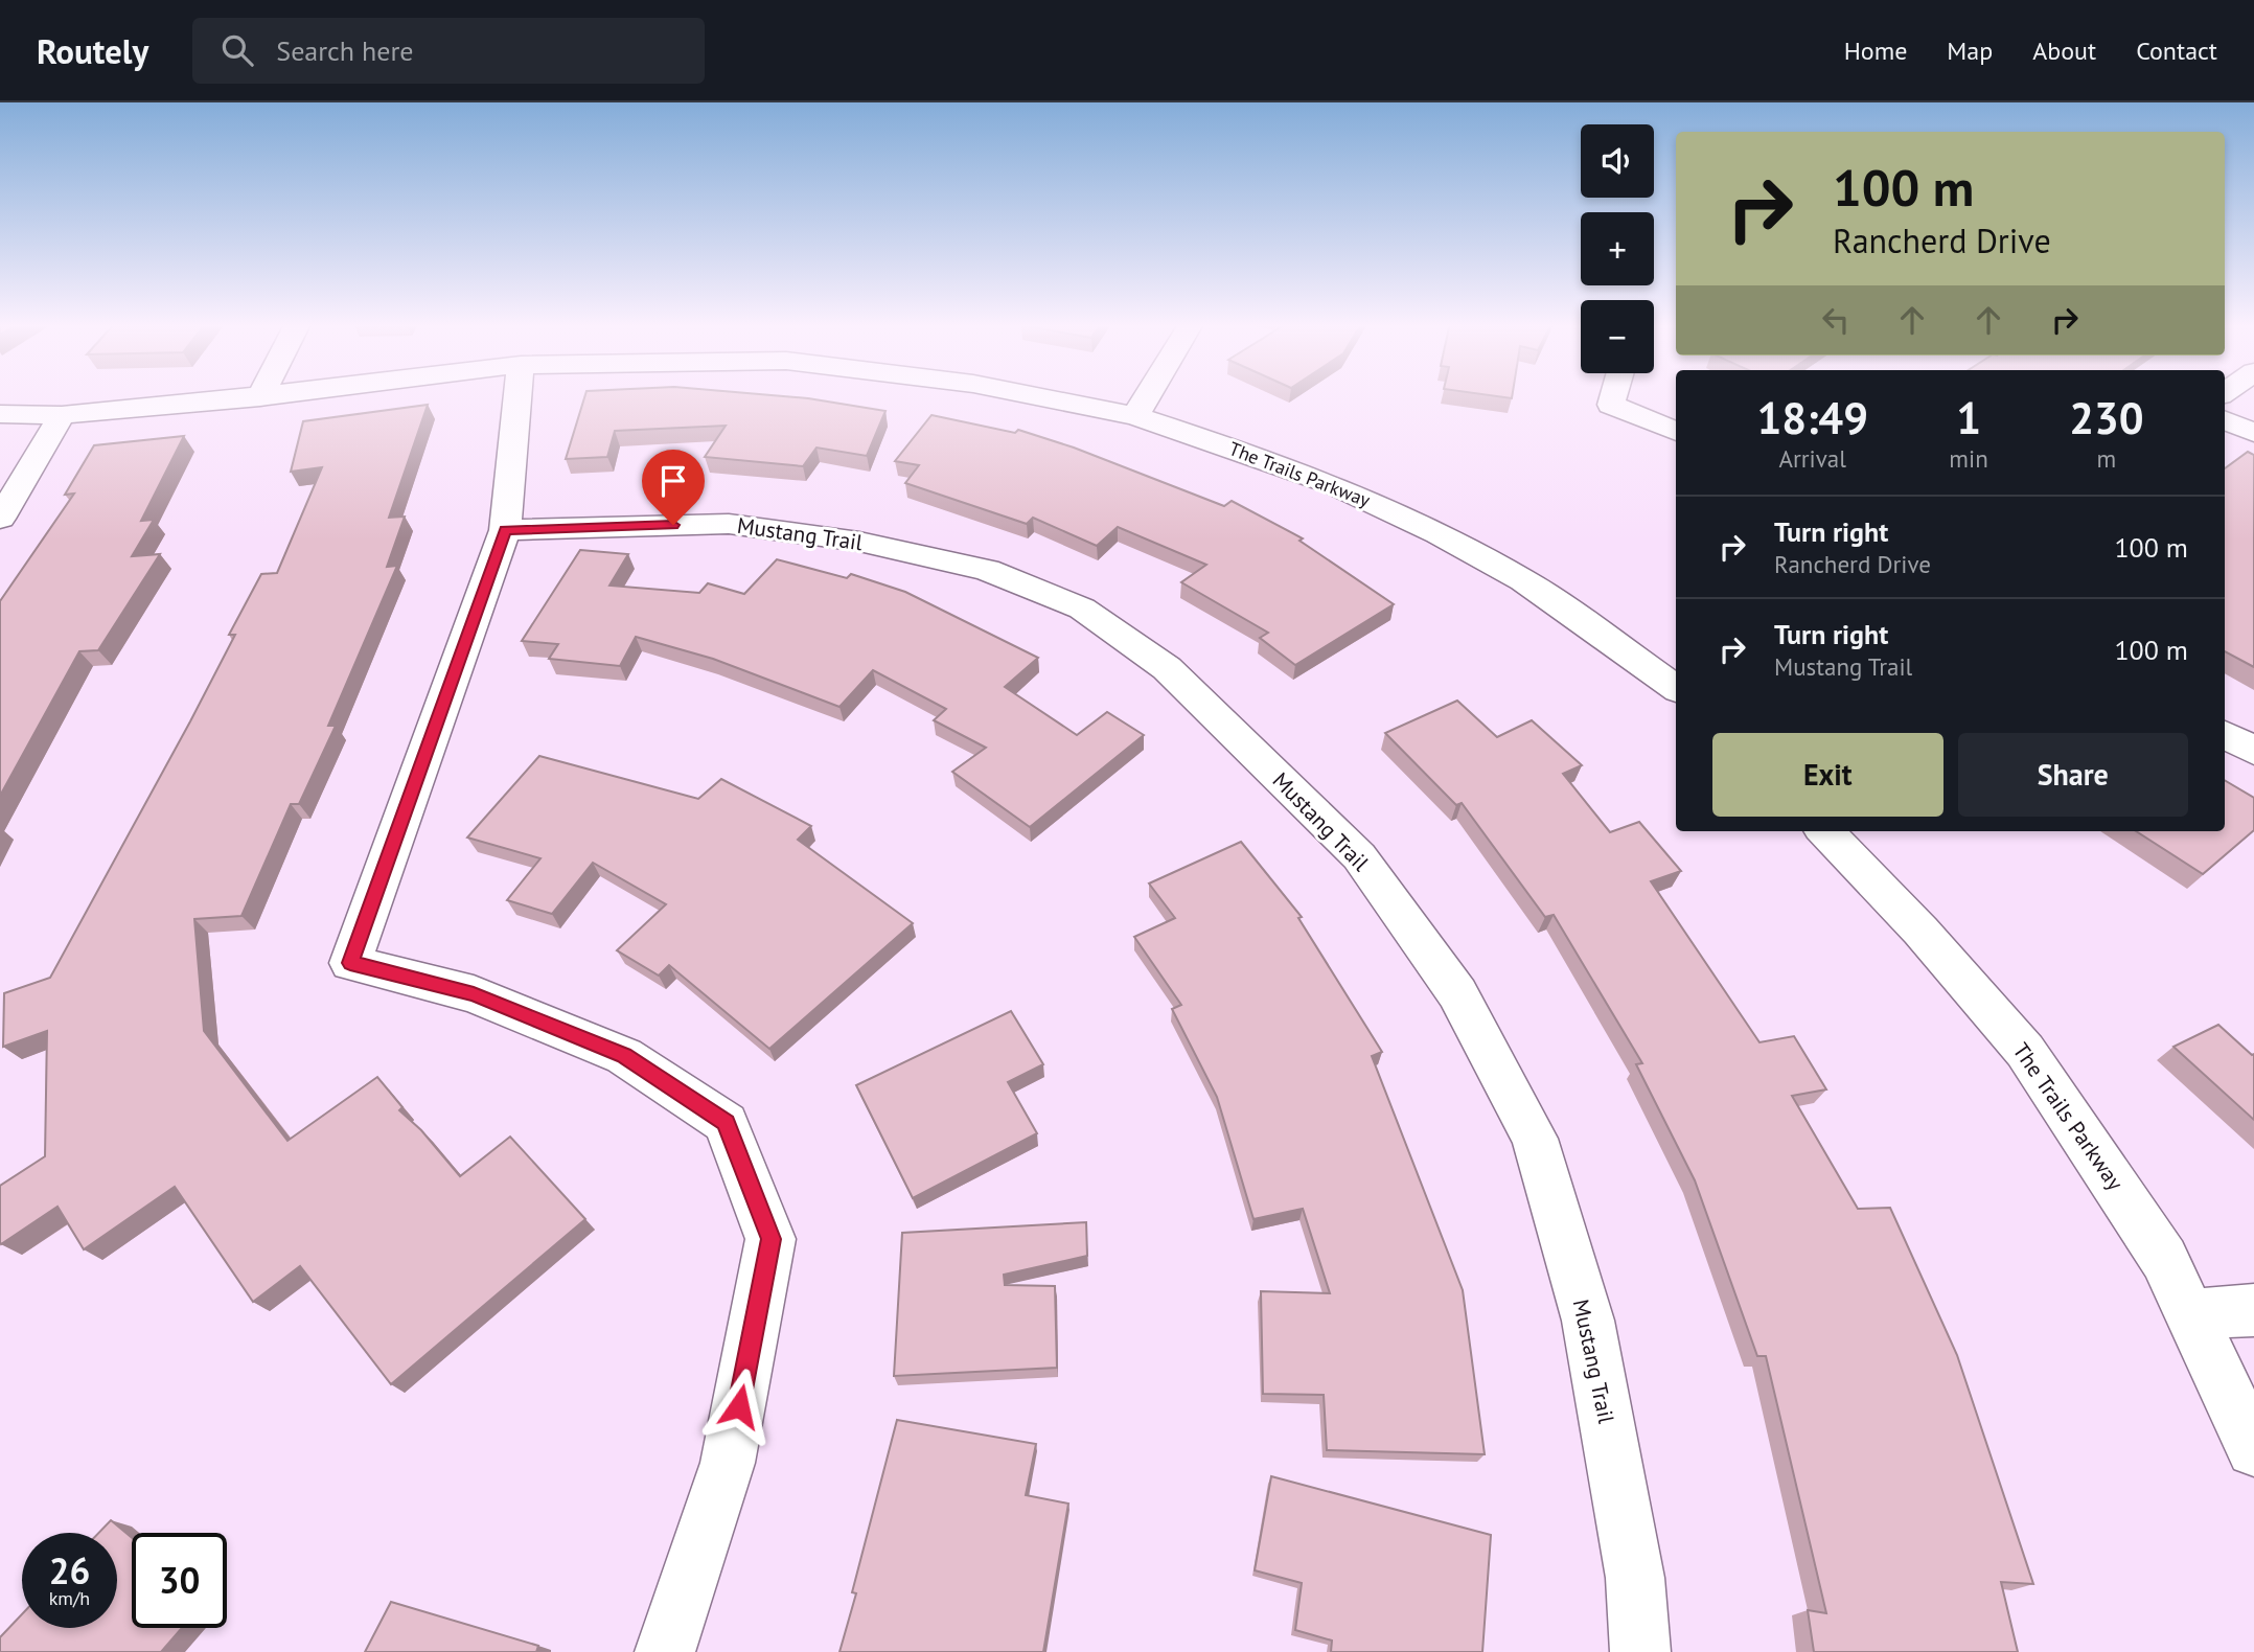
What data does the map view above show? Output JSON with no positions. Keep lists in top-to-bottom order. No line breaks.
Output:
{"streets":{"street":["The Trails Parkway","Mustang Trail"]},"page":{"header":"Routely","search":"Search here","nav":["Home","Map","About","Contact"],"map_buttons":["+","−"],"turn":["100 m","Rancherd Drive"],"eta":["18:49","Arrival","1","min","230","m"],"list":[{"name":"Turn right","note":"Rancherd Drive","value":"100 m"},{"name":"Turn right","note":"Mustang Trail","value":"100 m"}],"buttons":["Exit","Share"],"speed":"26 km/h","limit":"30"}}
